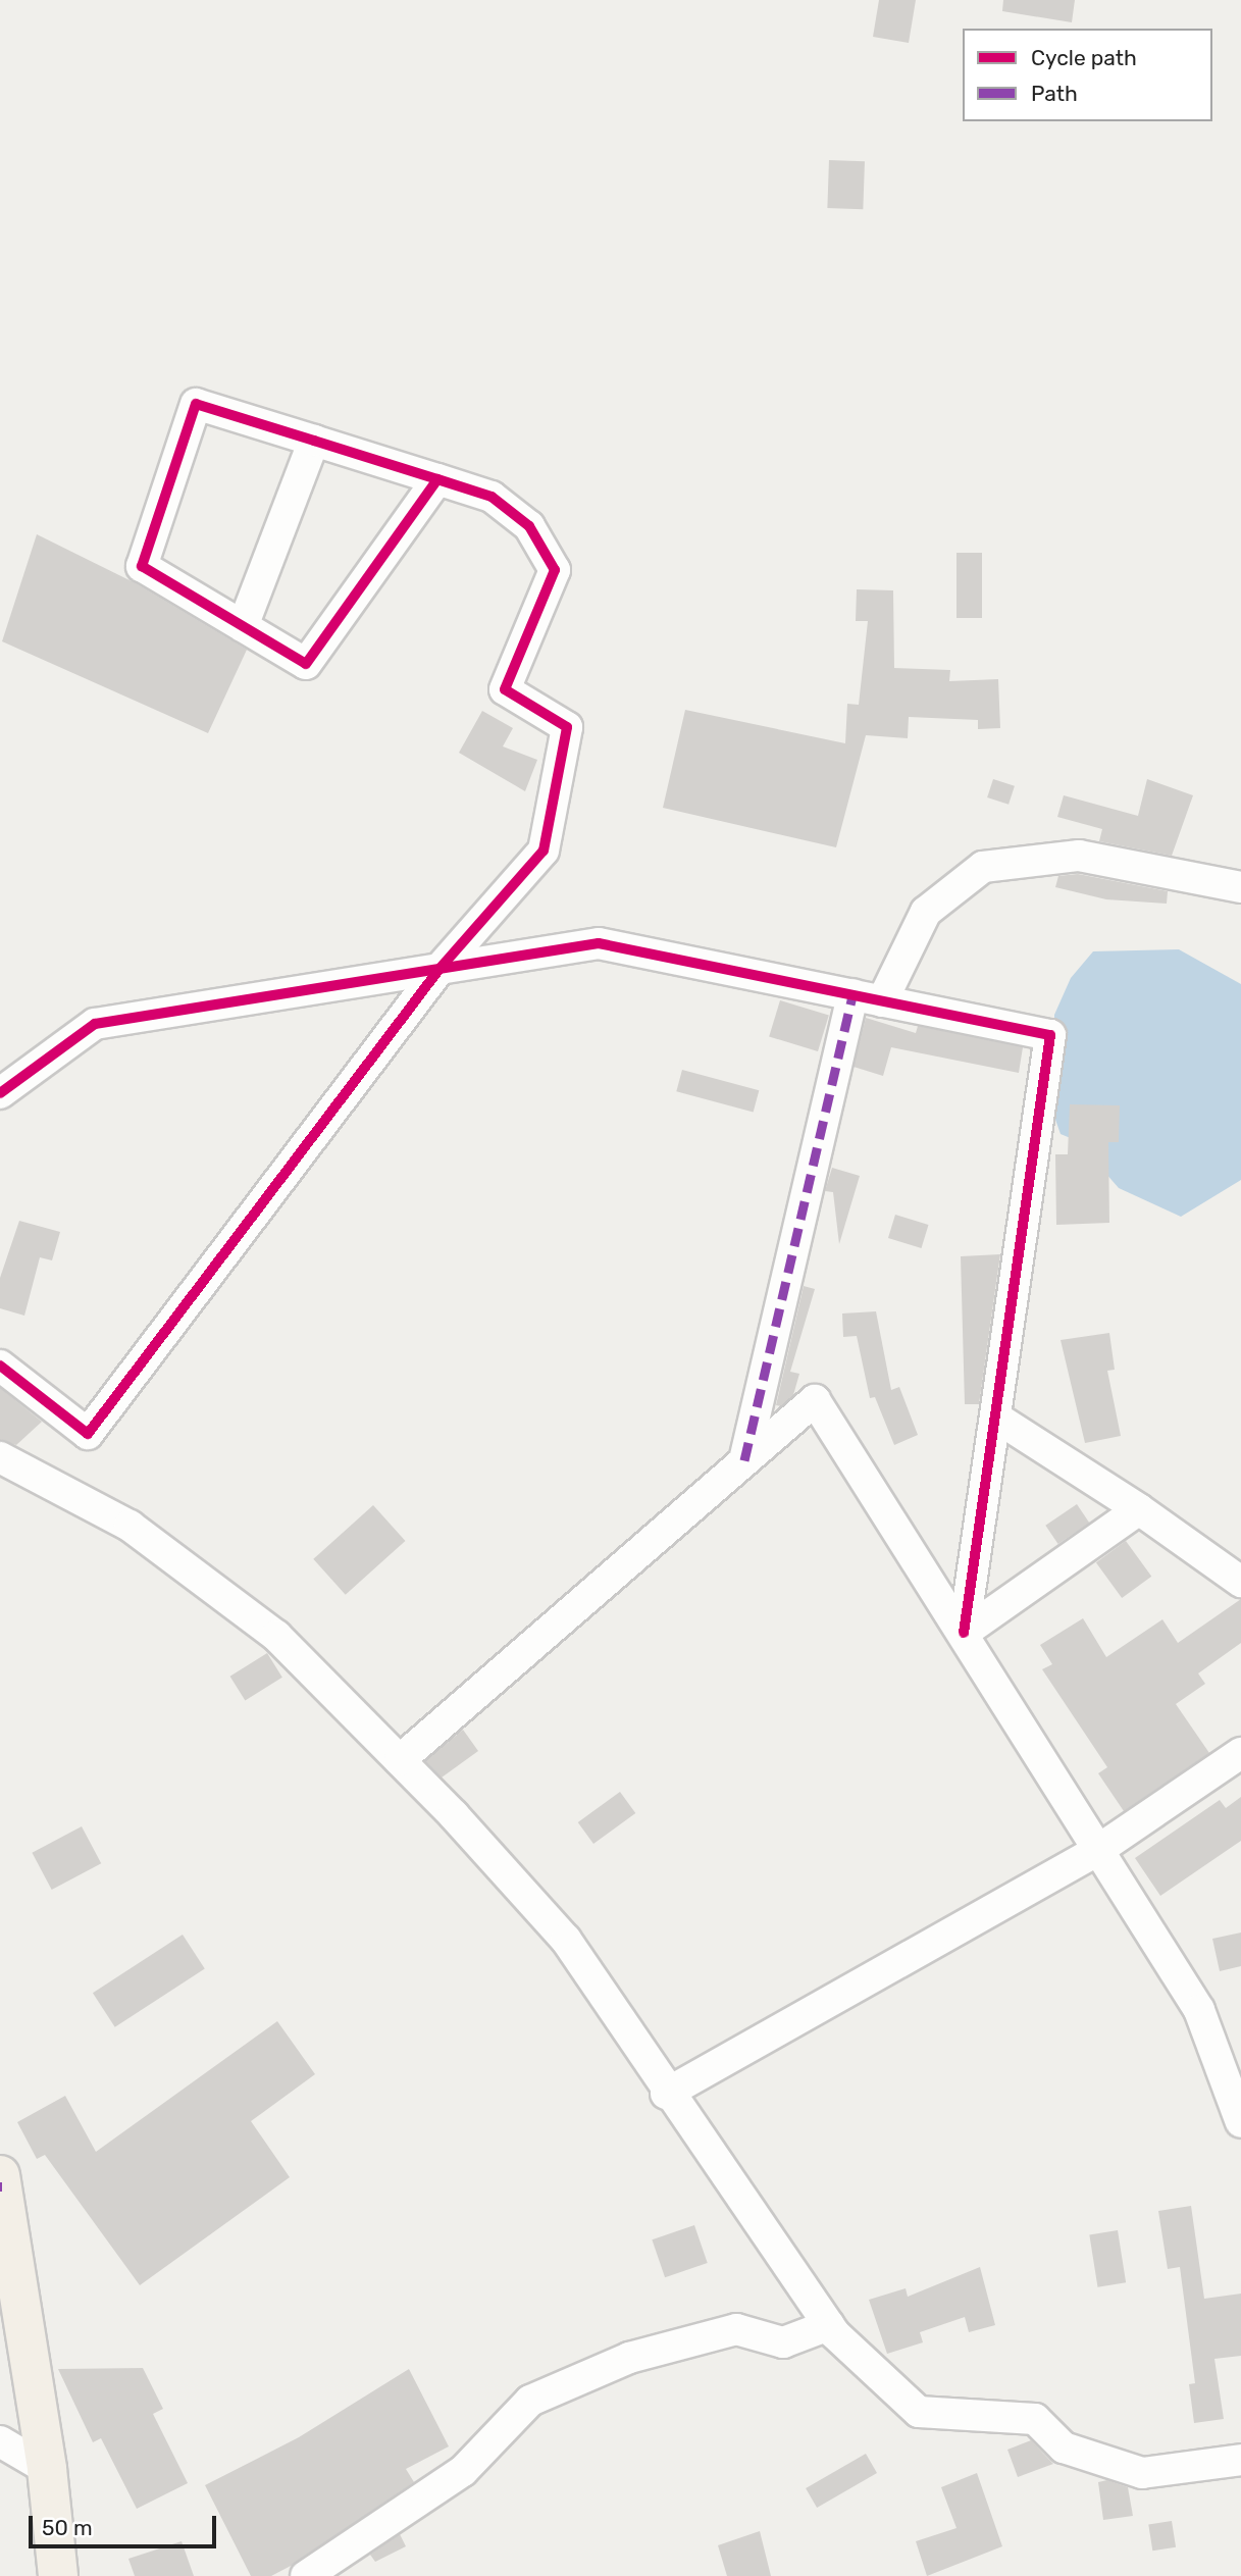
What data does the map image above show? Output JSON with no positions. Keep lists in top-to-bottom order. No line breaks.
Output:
{"legend":["Cycle path","Path"],"scale_bar":"50 m"}
